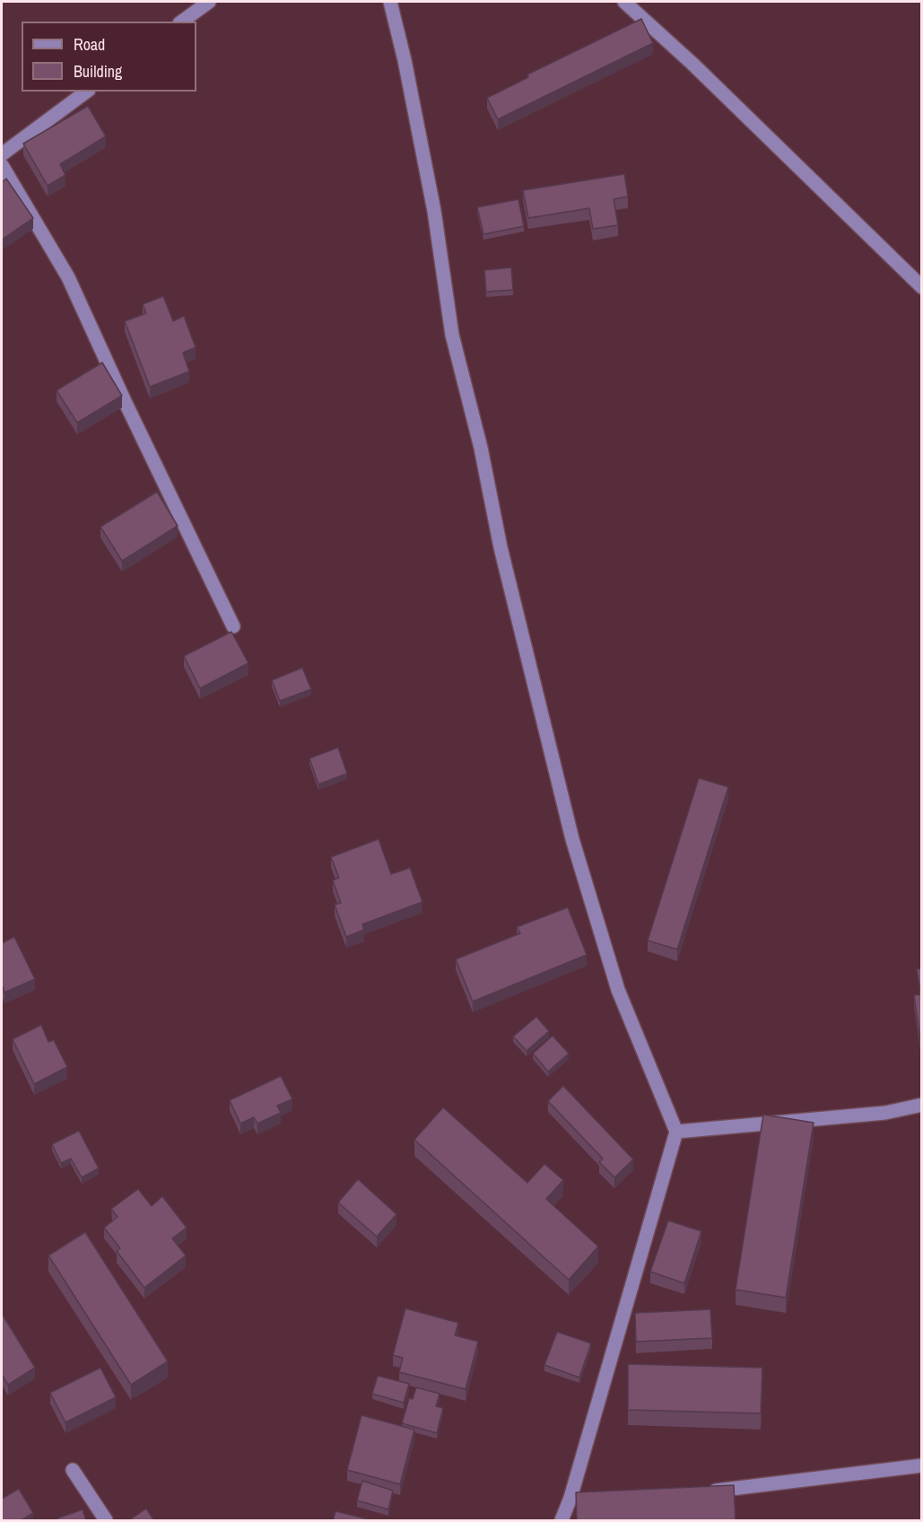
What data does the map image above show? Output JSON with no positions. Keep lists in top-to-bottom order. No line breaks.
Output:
{"legend":["Road","Building"]}
